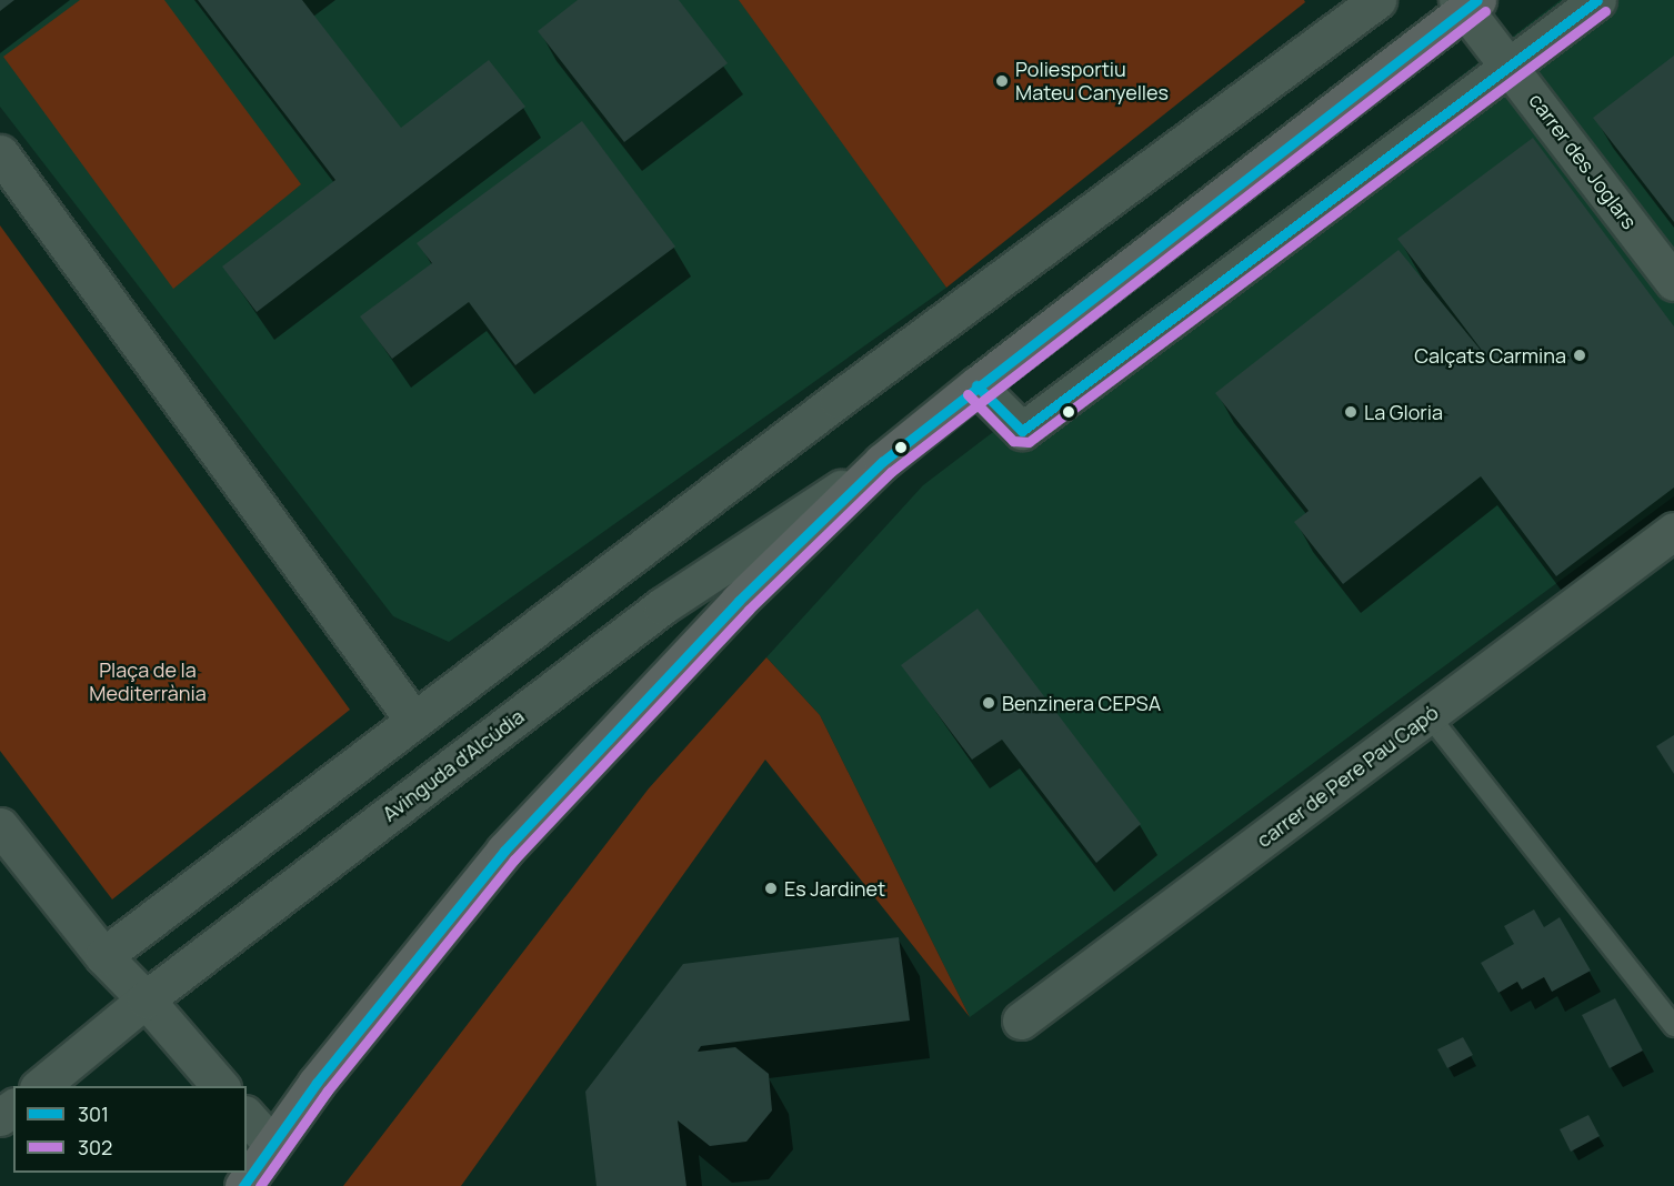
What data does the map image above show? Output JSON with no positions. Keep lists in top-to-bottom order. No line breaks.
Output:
{"streets":{"street":["carrer des Joglars","Avinguda d'Alcúdia","carrer de Pere Pau Capó"]},"parks":["Plaça de la Mediterrània"],"places":["Poliesportiu Mateu Canyelles","Calçats Carmina","La Gloria","Benzinera CEPSA","Es Jardinet"],"lines":["transit line 301","transit line 302"],"legend":["301","302"]}
